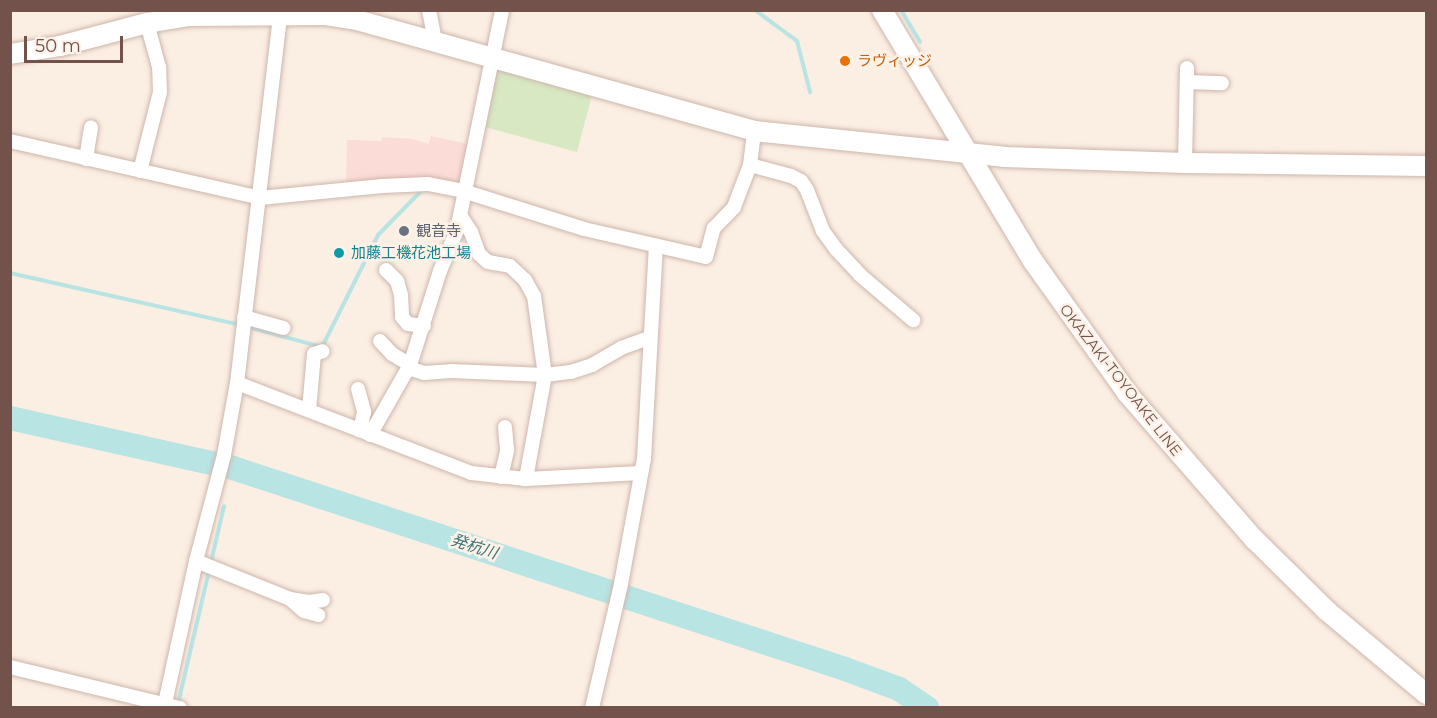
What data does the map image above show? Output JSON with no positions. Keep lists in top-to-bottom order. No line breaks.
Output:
{"streets":{"street":["OKAZAKI-TOYOAKE LINE"]},"water":["発杭川"],"places":["ラヴィッジ","観音寺","加藤工機花池工場"],"scale_bar":"50 m"}
